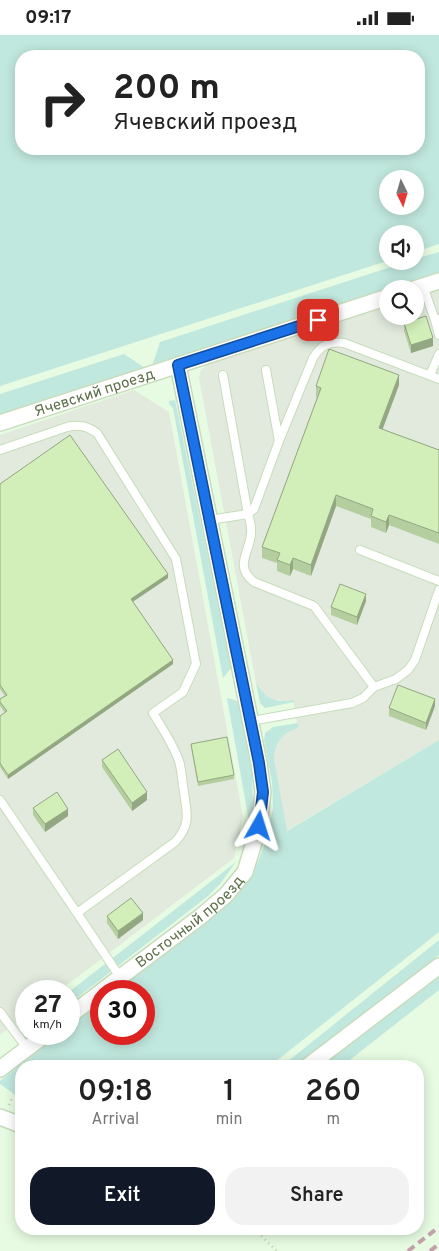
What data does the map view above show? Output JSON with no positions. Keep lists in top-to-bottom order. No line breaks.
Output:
{"streets":{"street":["Ячевский проезд","Восточный проезд"]},"crossings":[["Ячевский проезд","Восточный проезд"]],"north":"bottom","page":{"status":"09:17","turn":["200 m","Ячевский проезд"],"speed":"27 km/h","limit":"30","eta":["09:18","Arrival","1","min","260","m"],"buttons":["Exit","Share"]}}
